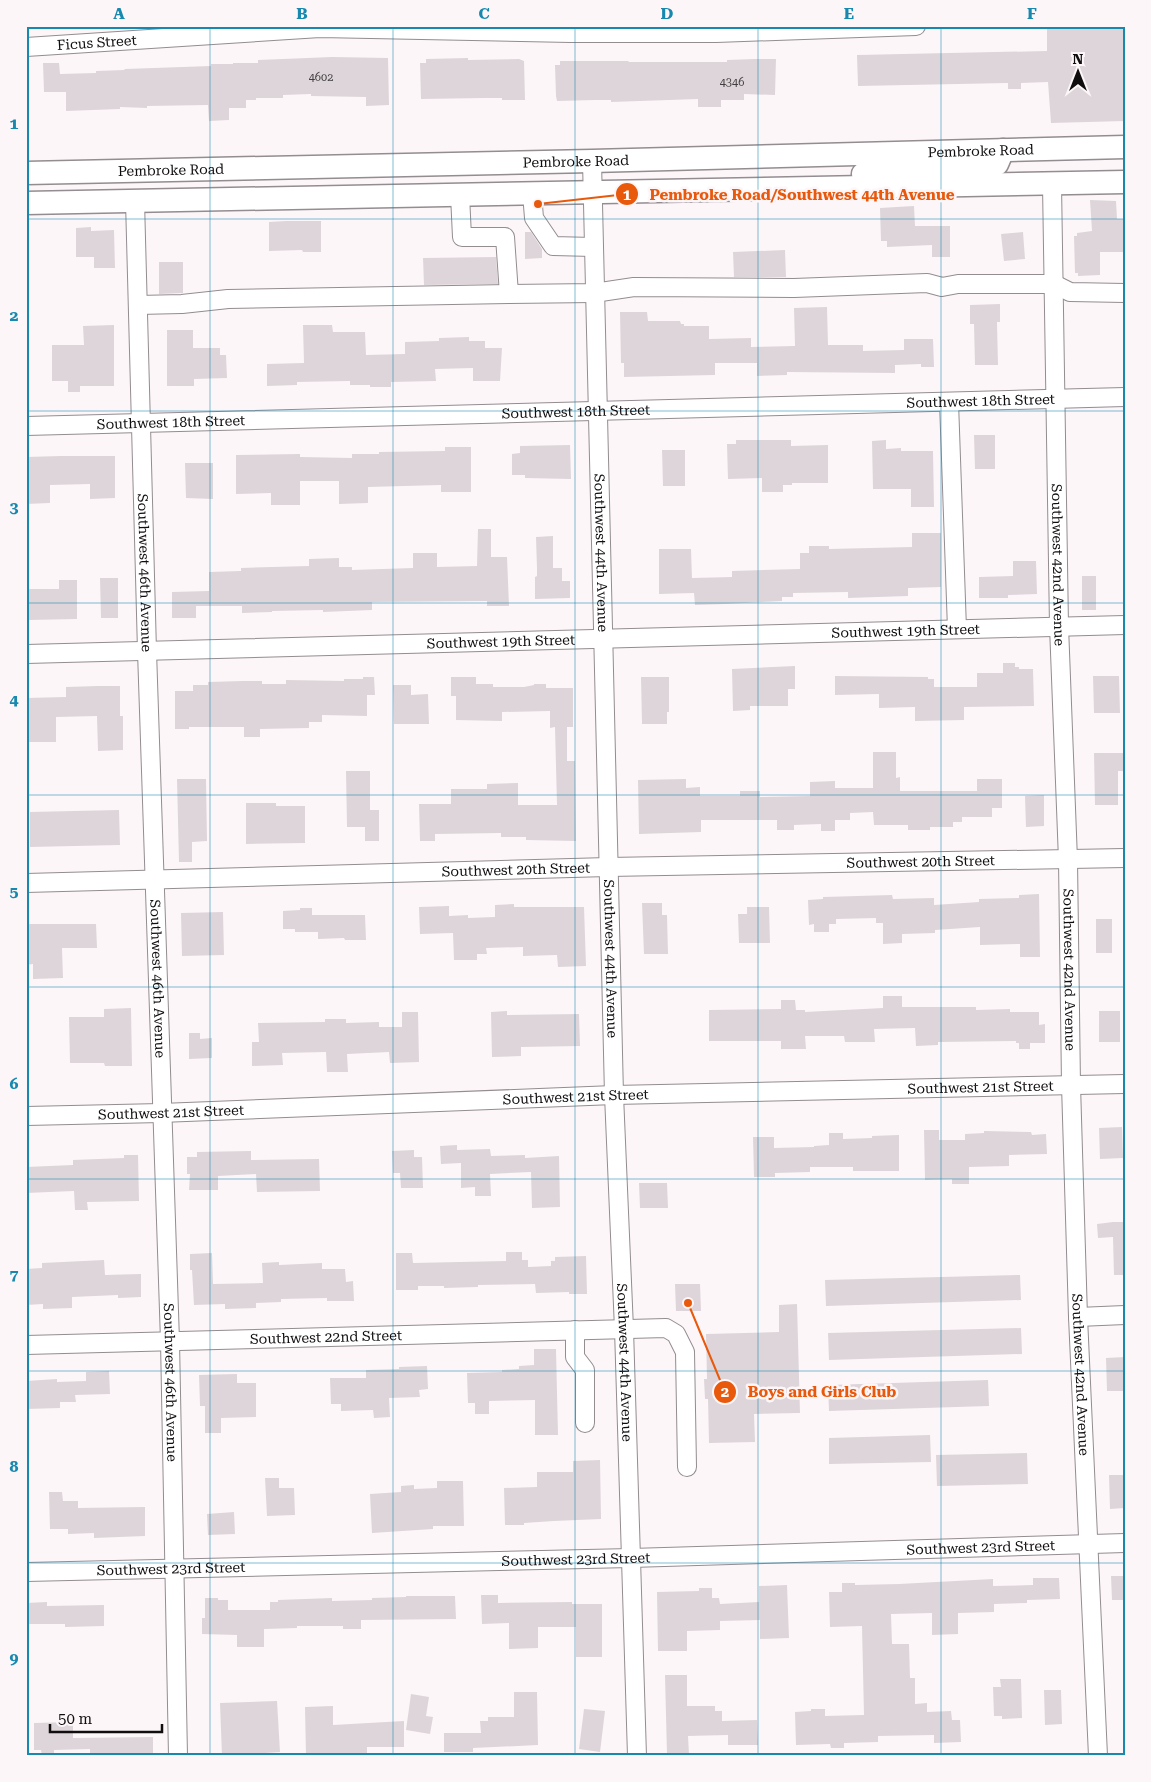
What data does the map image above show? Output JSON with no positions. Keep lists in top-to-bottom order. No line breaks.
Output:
{"streets":{"main road":["Pembroke Road"],"street":["Ficus Street","Southwest 18th Street","Southwest 44th Avenue","Southwest 42nd Avenue","Southwest 46th Avenue","Southwest 19th Street","Southwest 20th Street","Southwest 21st Street","Southwest 22nd Street","Southwest 23rd Street"]},"crossings":[["Pembroke Road","Southwest 44th Avenue"],["Southwest 18th Street","Southwest 44th Avenue"],["Southwest 18th Street","Southwest 42nd Avenue"],["Southwest 18th Street","Southwest 46th Avenue"],["Southwest 44th Avenue","Southwest 19th Street"],["Southwest 44th Avenue","Southwest 20th Street"],["Southwest 44th Avenue","Southwest 21st Street"],["Southwest 44th Avenue","Southwest 22nd Street"],["Southwest 44th Avenue","Southwest 23rd Street"],["Southwest 42nd Avenue","Southwest 19th Street"],["Southwest 42nd Avenue","Southwest 20th Street"],["Southwest 42nd Avenue","Southwest 21st Street"],["Southwest 42nd Avenue","Southwest 23rd Street"],["Southwest 46th Avenue","Southwest 19th Street"],["Southwest 46th Avenue","Southwest 20th Street"],["Southwest 46th Avenue","Southwest 21st Street"],["Southwest 46th Avenue","Southwest 22nd Street"],["Southwest 46th Avenue","Southwest 23rd Street"]],"places":["Pembroke Road/Southwest 44th Avenue","Boys and Girls Club"],"house_numbers":["4602","4346"],"scale_bar":"50 m","north":"top","grid":{"columns":["A","B","C","D","E","F"],"rows":["1","2","3","4","5","6","7","8","9"]}}
